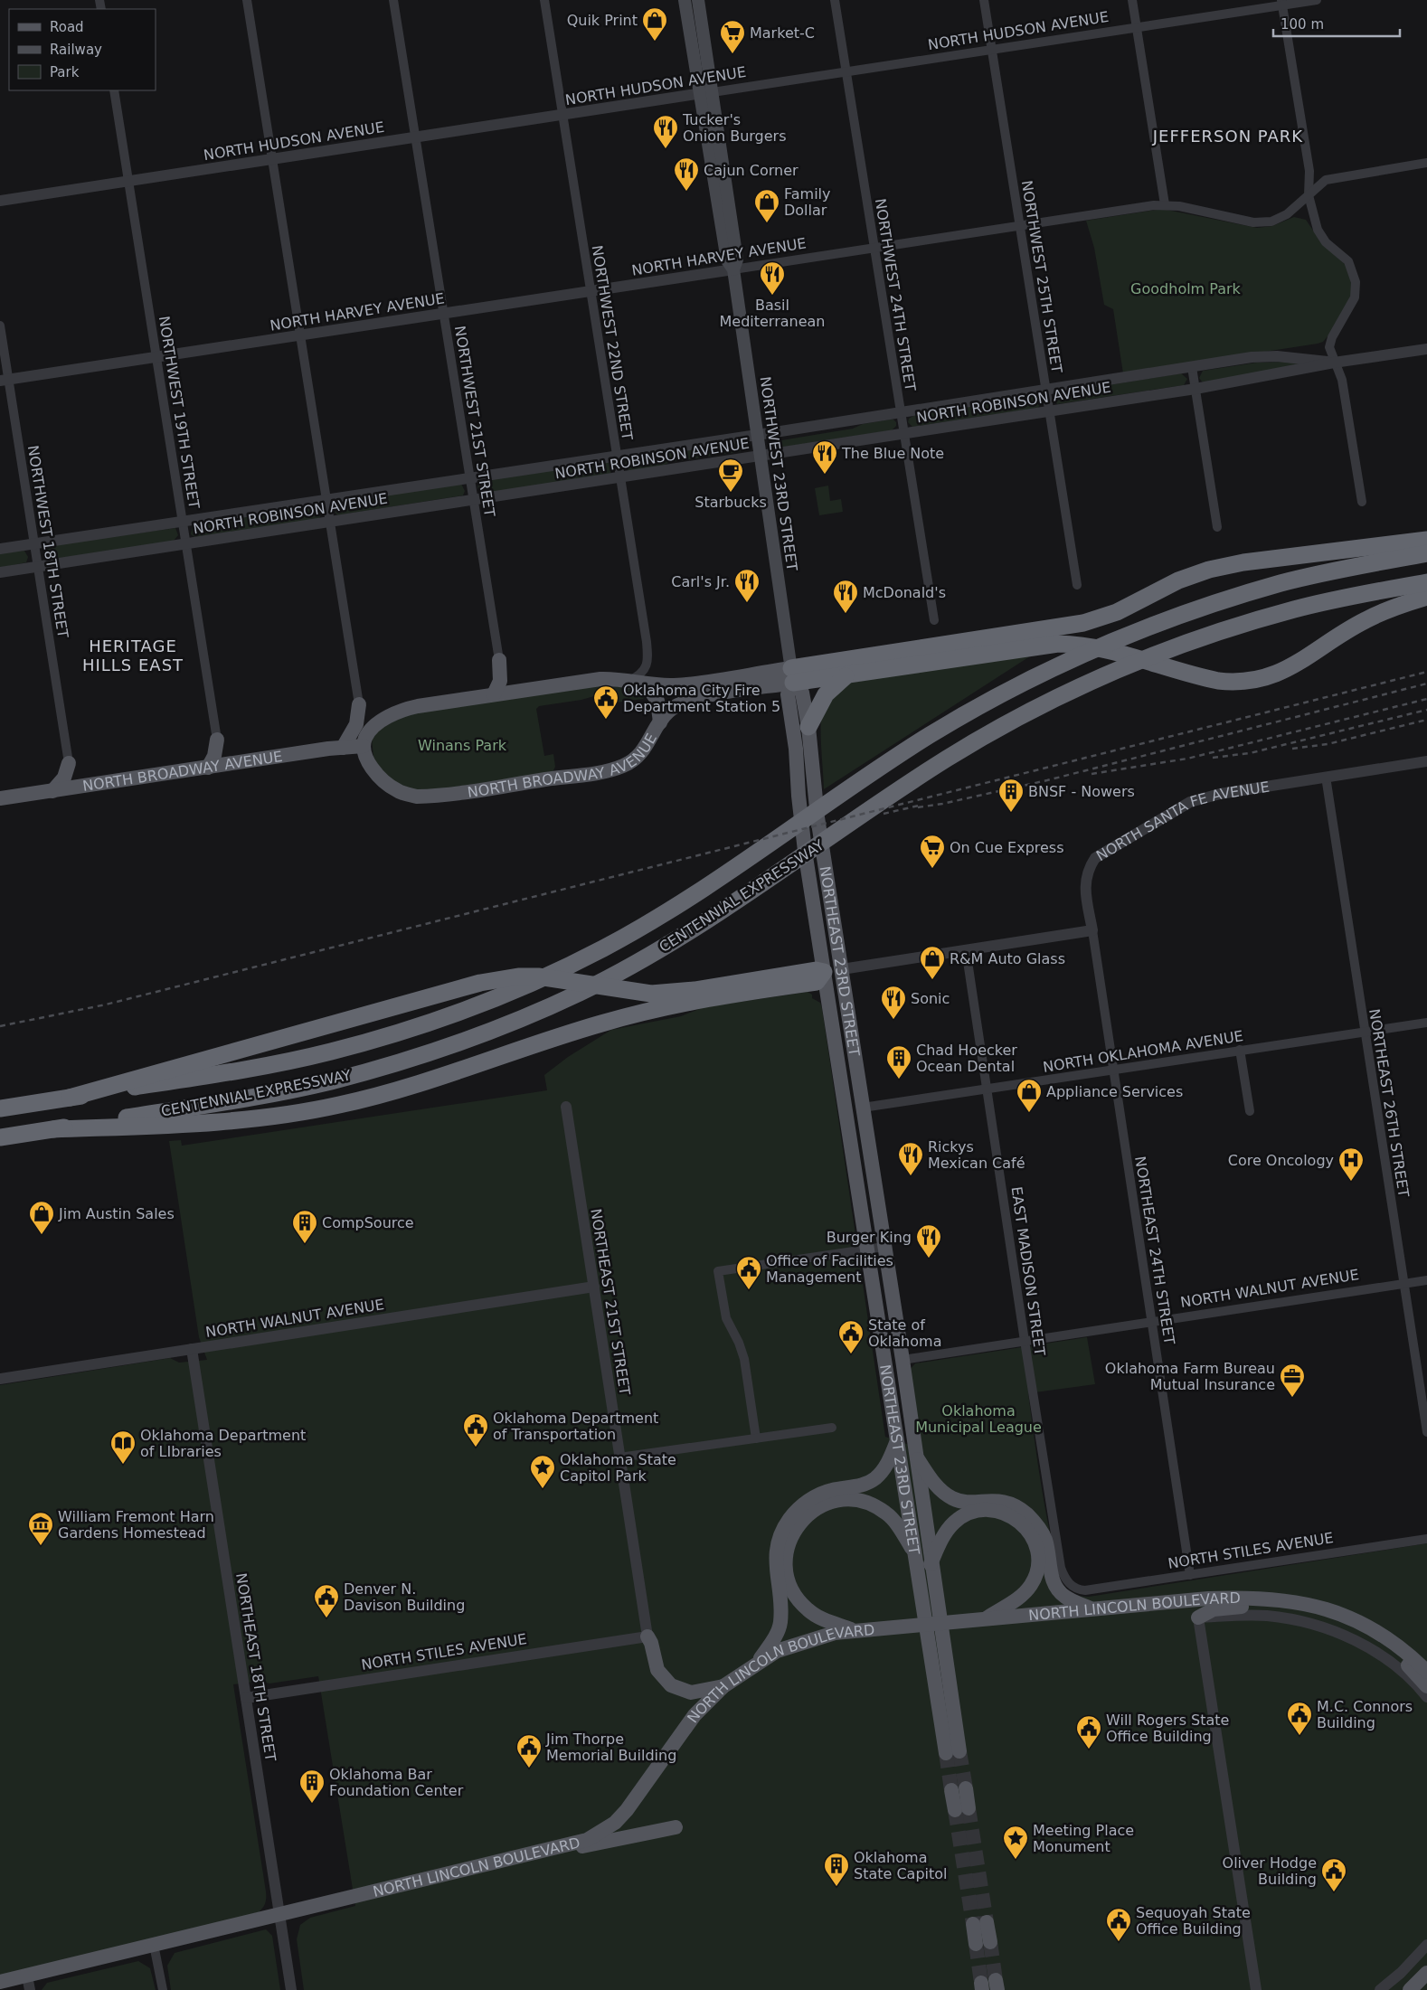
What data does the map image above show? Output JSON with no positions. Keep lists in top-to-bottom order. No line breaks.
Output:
{"streets":{"highway":["CENTENNIAL EXPRESSWAY"],"main road":["NORTHWEST 23RD STREET","NORTH BROADWAY AVENUE","NORTHEAST 23RD STREET","NORTH LINCOLN BOULEVARD"],"street":["NORTH HUDSON AVENUE","NORTH HARVEY AVENUE","NORTHWEST 25TH STREET","NORTHWEST 24TH STREET","NORTHWEST 22ND STREET","NORTH ROBINSON AVENUE","NORTHWEST 19TH STREET","NORTHWEST 21ST STREET","NORTHWEST 18TH STREET","NORTH SANTA FE AVENUE","NORTH OKLAHOMA AVENUE","NORTHEAST 26TH STREET","NORTHEAST 24TH STREET","EAST MADISON STREET","NORTH WALNUT AVENUE","NORTHEAST 21ST STREET","NORTH STILES AVENUE","NORTHEAST 18TH STREET"]},"crossings":[["NORTH HUDSON AVENUE","NORTHWEST 25TH STREET"],["NORTH HUDSON AVENUE","NORTHWEST 24TH STREET"],["NORTH HUDSON AVENUE","NORTHWEST 22ND STREET"],["NORTH HUDSON AVENUE","NORTHWEST 19TH STREET"],["NORTH HUDSON AVENUE","NORTHWEST 21ST STREET"],["NORTH HUDSON AVENUE","NORTHWEST 23RD STREET"],["NORTH HARVEY AVENUE","NORTHWEST 25TH STREET"],["NORTH HARVEY AVENUE","NORTHWEST 24TH STREET"],["NORTH HARVEY AVENUE","NORTHWEST 22ND STREET"],["NORTH HARVEY AVENUE","NORTHWEST 19TH STREET"],["NORTH HARVEY AVENUE","NORTHWEST 21ST STREET"],["NORTH HARVEY AVENUE","NORTHWEST 23RD STREET"],["NORTH HARVEY AVENUE","NORTHWEST 18TH STREET"],["NORTHWEST 25TH STREET","NORTH ROBINSON AVENUE"],["NORTHWEST 24TH STREET","NORTH ROBINSON AVENUE"],["NORTHWEST 22ND STREET","NORTH ROBINSON AVENUE"],["NORTH ROBINSON AVENUE","NORTHWEST 19TH STREET"],["NORTH ROBINSON AVENUE","NORTHWEST 21ST STREET"],["NORTH ROBINSON AVENUE","NORTHWEST 23RD STREET"],["NORTH ROBINSON AVENUE","NORTHWEST 18TH STREET"],["NORTHWEST 23RD STREET","NORTH BROADWAY AVENUE"],["NORTHWEST 23RD STREET","NORTHEAST 23RD STREET"],["NORTH BROADWAY AVENUE","NORTHEAST 23RD STREET"],["NORTH SANTA FE AVENUE","NORTHEAST 26TH STREET"],["NORTH SANTA FE AVENUE","NORTHEAST 24TH STREET"],["NORTHEAST 23RD STREET","NORTH OKLAHOMA AVENUE"],["NORTHEAST 23RD STREET","NORTH WALNUT AVENUE"],["NORTH OKLAHOMA AVENUE","NORTHEAST 26TH STREET"],["NORTH OKLAHOMA AVENUE","NORTHEAST 24TH STREET"],["NORTH OKLAHOMA AVENUE","EAST MADISON STREET"],["NORTHEAST 26TH STREET","NORTH WALNUT AVENUE"],["NORTHEAST 24TH STREET","NORTH WALNUT AVENUE"],["NORTHEAST 24TH STREET","NORTH STILES AVENUE"],["EAST MADISON STREET","NORTH WALNUT AVENUE"],["EAST MADISON STREET","NORTH STILES AVENUE"],["NORTH WALNUT AVENUE","NORTHEAST 21ST STREET"],["NORTH WALNUT AVENUE","NORTHEAST 18TH STREET"],["NORTHEAST 21ST STREET","NORTH STILES AVENUE"],["NORTH STILES AVENUE","NORTHEAST 18TH STREET"],["NORTH LINCOLN BOULEVARD","NORTHEAST 18TH STREET"]],"districts":["JEFFERSON PARK","HERITAGE HILLS EAST"],"parks":["Goodholm Park","Winans Park","Oklahoma Municipal League"],"places":{"shop":["Quik Print","Family Dollar","R&M Auto Glass","Appliance Services","Jim Austin Sales"],"supermarket":["Market-C","On Cue Express"],"restaurant":["Tucker's Onion Burgers","Cajun Corner","Basil Mediterranean","The Blue Note","Carl's Jr.","McDonald's","Sonic","Rickys Mexican Café","Burger King"],"cafe":["Starbucks"],"public building":["Oklahoma City Fire Department Station 5","Office of Facilities Management","State of Oklahoma","Oklahoma Department of Transportation","Denver N. Davison Building","M.C. Connors Building","Will Rogers State Office Building","Jim Thorpe Memorial Building","Oliver Hodge Building","Sequoyah State Office Building"],"building":["BNSF - Nowers","Chad Hoecker Ocean Dental","CompSource","Oklahoma Bar Foundation Center","Oklahoma State Capitol"],"hospital":["Core Oncology"],"office":["Oklahoma Farm Bureau Mutual Insurance"],"library":["Oklahoma Department of LIbraries"],"place":["Oklahoma State Capitol Park","Meeting Place Monument"],"museum":["William Fremont Harn Gardens Homestead"]},"legend":["Road","Railway","Park"],"scale_bar":"100 m"}
